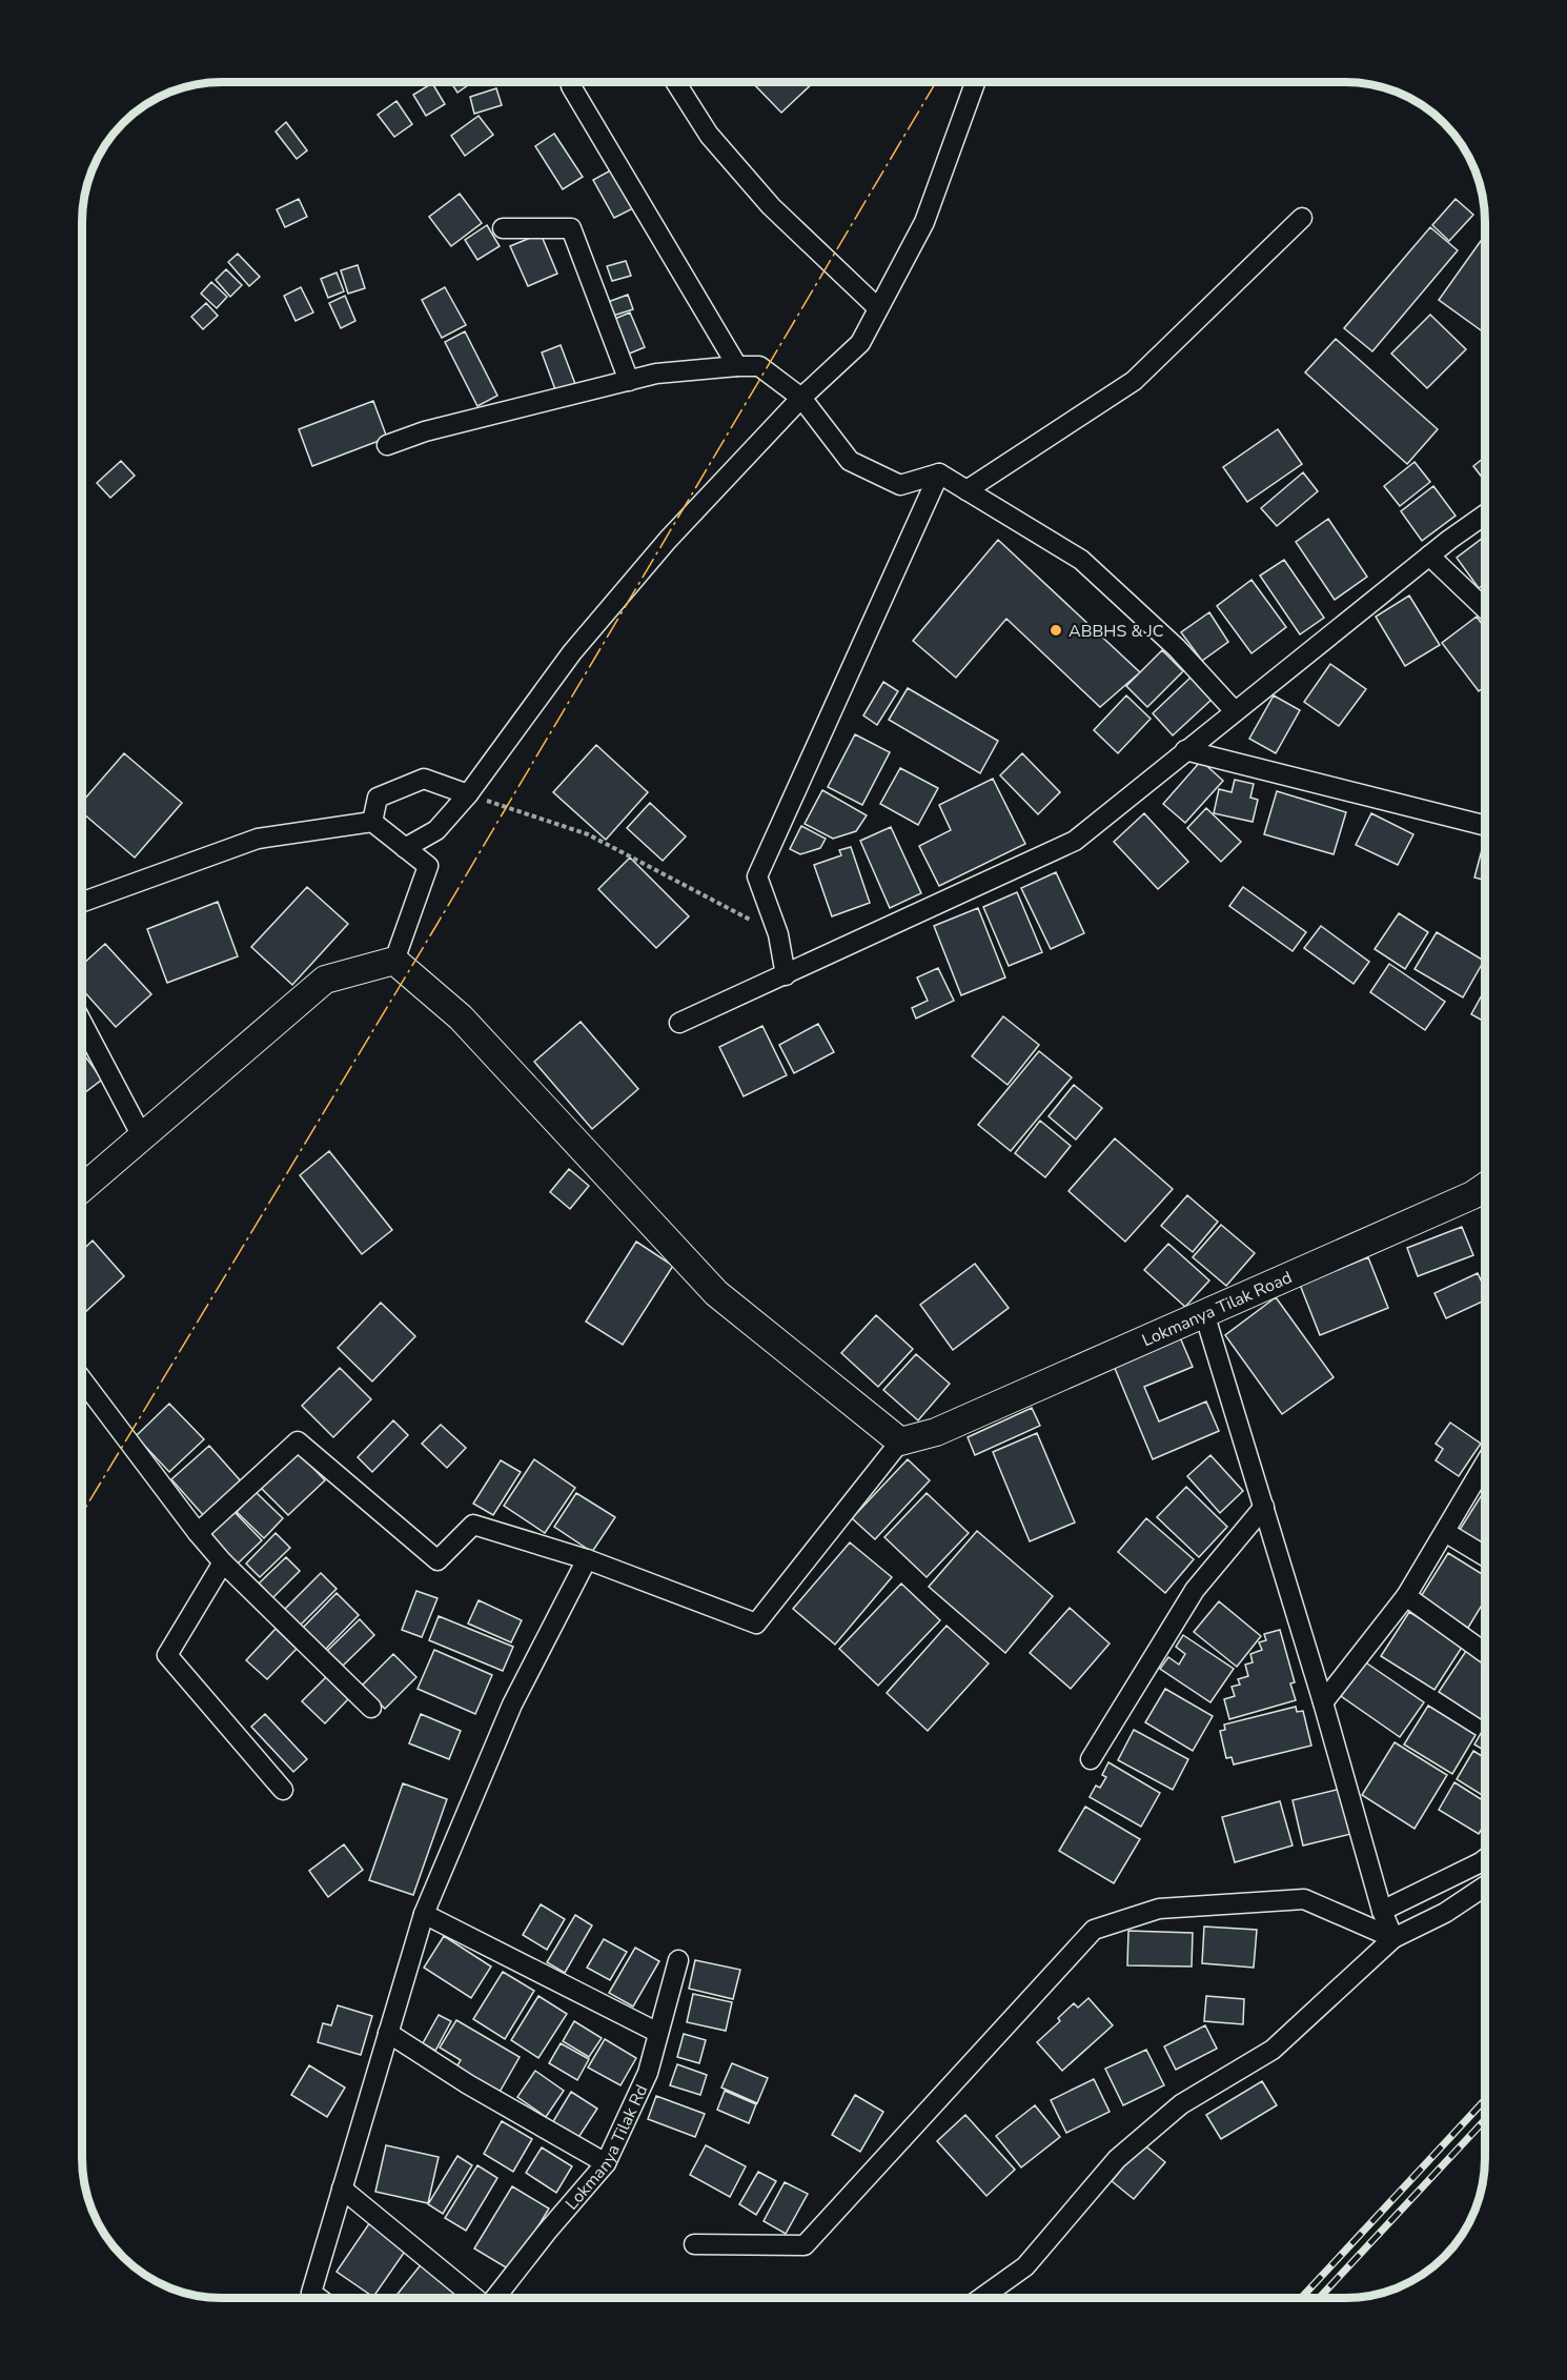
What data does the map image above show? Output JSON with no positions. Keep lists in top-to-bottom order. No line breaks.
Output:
{"streets":{"main road":["Lokmanya Tilak Road"],"street":["Lokmanya Tilak Rd"]},"places":["ABBHS & JC"]}
